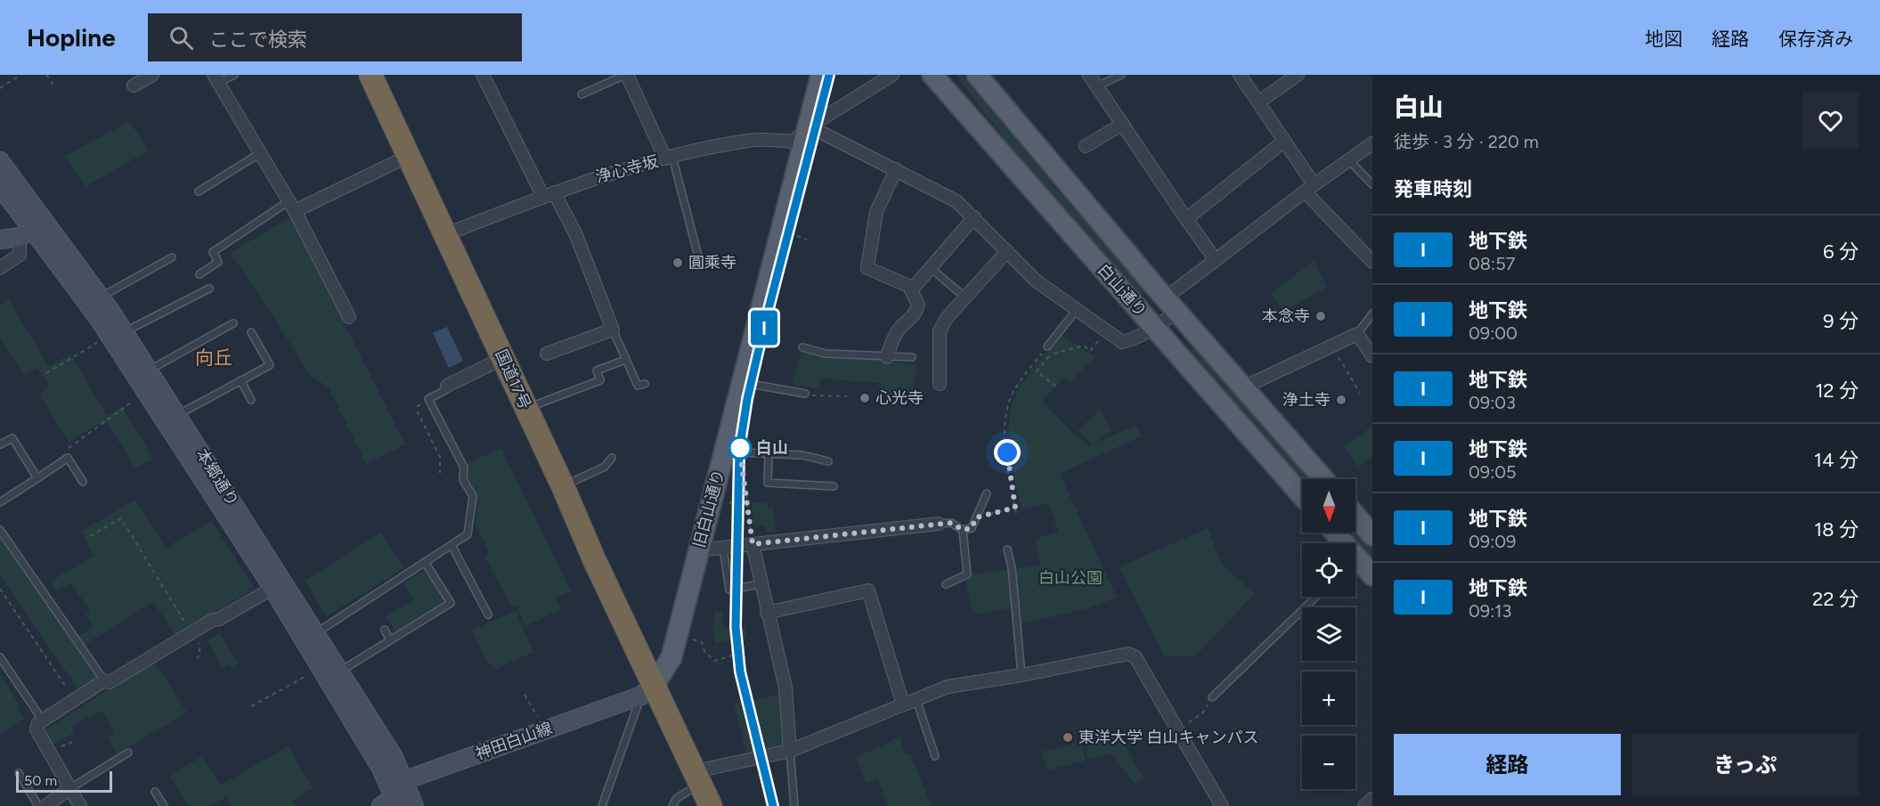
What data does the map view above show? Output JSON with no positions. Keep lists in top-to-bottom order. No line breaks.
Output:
{"streets":{"highway":["国道17号"],"main road":["白山通り","本郷通り","旧白山通り","神田白山線"],"street":["浄心寺坂"]},"crossings":[["浄心寺坂","国道17号"],["浄心寺坂","旧白山通り"],["国道17号","旧白山通り"],["国道17号","神田白山線"],["本郷通り","神田白山線"],["旧白山通り","神田白山線"]],"districts":["向丘"],"parks":["白山公園"],"places":["圓乘寺","本念寺","心光寺","浄土寺","白山","東洋大学 白山キャンパス"],"lines":["metro line I"],"scale_bar":"50 m","north":"bottom","page":{"header":"Hopline","search":"ここで検索","nav":["地図","経路","保存済み"],"on_map":"I","heading":[["白山","徒歩 · 3 分 · 220 m"],"発車時刻"],"list":[{"mark":"I","name":"地下鉄","note":"08:57","value":"6 分"},{"mark":"I","name":"地下鉄","note":"09:00","value":"9 分"},{"mark":"I","name":"地下鉄","note":"09:03","value":"12 分"},{"mark":"I","name":"地下鉄","note":"09:05","value":"14 分"},{"mark":"I","name":"地下鉄","note":"09:09","value":"18 分"},{"mark":"I","name":"地下鉄","note":"09:13","value":"22 分"}],"map_buttons":["+","−"],"buttons":["経路","きっぷ"],"scale":"50 m"}}
